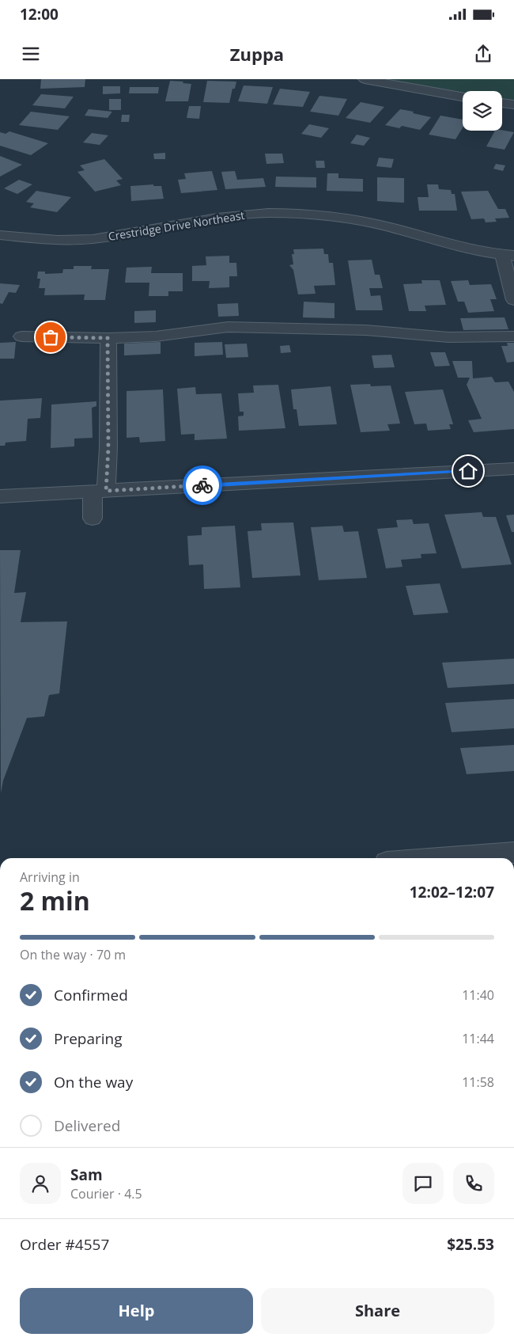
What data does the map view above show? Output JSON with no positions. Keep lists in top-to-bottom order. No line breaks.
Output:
{"streets":{"street":["Crestridge Drive Northeast"]},"page":{"status":"12:00","header":"Zuppa","heading":["2 min","Arriving in","12:02–12:07"],"panel":["Sam","Courier · 4.5","Order #4557","$25.53"],"bar":"On the way · 70 m","list":[["Confirmed","11:40"],["Preparing","11:44"],["On the way","11:58"],"Delivered"],"buttons":["Help","Share"]}}
